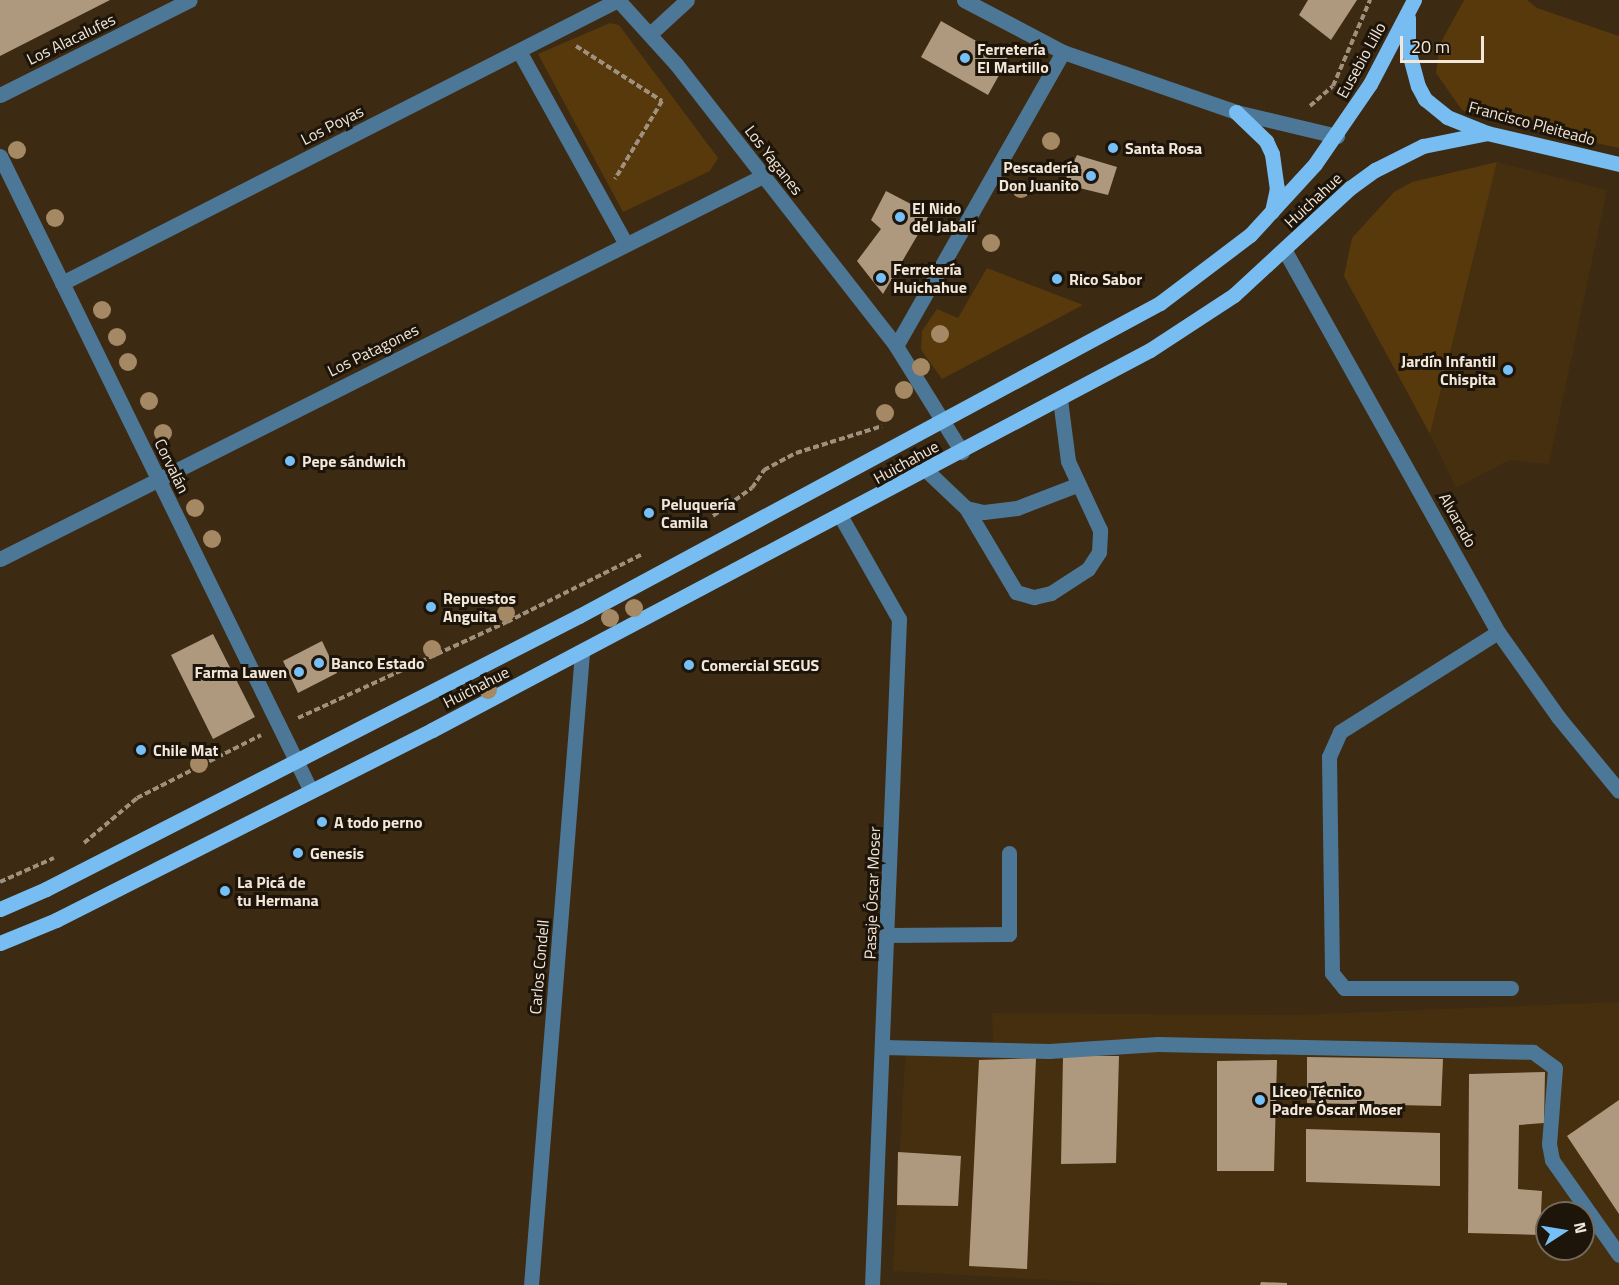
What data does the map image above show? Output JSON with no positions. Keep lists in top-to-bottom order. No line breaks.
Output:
{"streets":{"main road":["Eusebio Lillo","Francisco Pleiteado","Huichahue"],"street":["Los Alacalufes","Los Poyas","Los Yaganes","Los Patagones","Corvalán","Alvarado","Pasaje Óscar Moser","Carlos Condell"]},"crossings":[["Eusebio Lillo","Francisco Pleiteado"],["Eusebio Lillo","Huichahue"],["Francisco Pleiteado","Huichahue"],["Los Poyas","Los Yaganes"],["Los Poyas","Corvalán"],["Los Yaganes","Huichahue"],["Los Yaganes","Los Patagones"],["Huichahue","Corvalán"],["Huichahue","Alvarado"],["Huichahue","Pasaje Óscar Moser"],["Huichahue","Carlos Condell"],["Los Patagones","Corvalán"]],"places":["Ferretería El Martillo","Santa Rosa","Pescadería Don Juanito","El Nido del Jabalí","Ferretería Huichahue","Rico Sabor","Jardín Infantil Chispita","Pepe sándwich","Peluquería Camila","Repuestos Anguita","Banco Estado","Comercial SEGUS","Farma Lawen","Chile Mat","A todo perno","Genesis","La Picá de tu Hermana","Liceo Técnico Padre Óscar Moser"],"scale_bar":"20 m","north":"right"}
